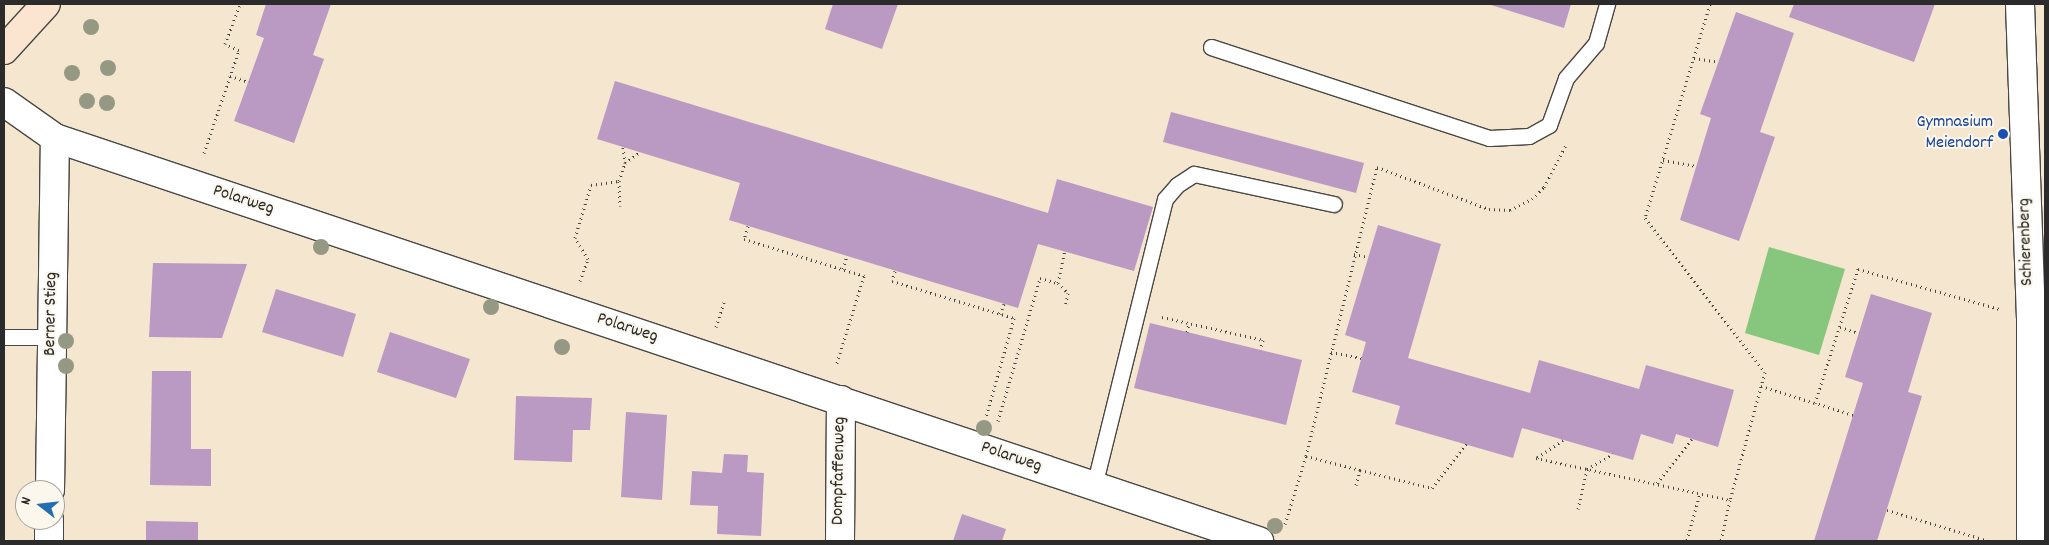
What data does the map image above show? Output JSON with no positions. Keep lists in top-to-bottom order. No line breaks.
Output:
{"streets":{"street":["Polarweg","Schierenberg","Berner Stieg","Dompfaffenweg"]},"crossings":[["Polarweg","Berner Stieg"],["Polarweg","Dompfaffenweg"]],"places":["Gymnasium Meiendorf"],"north":"left"}
